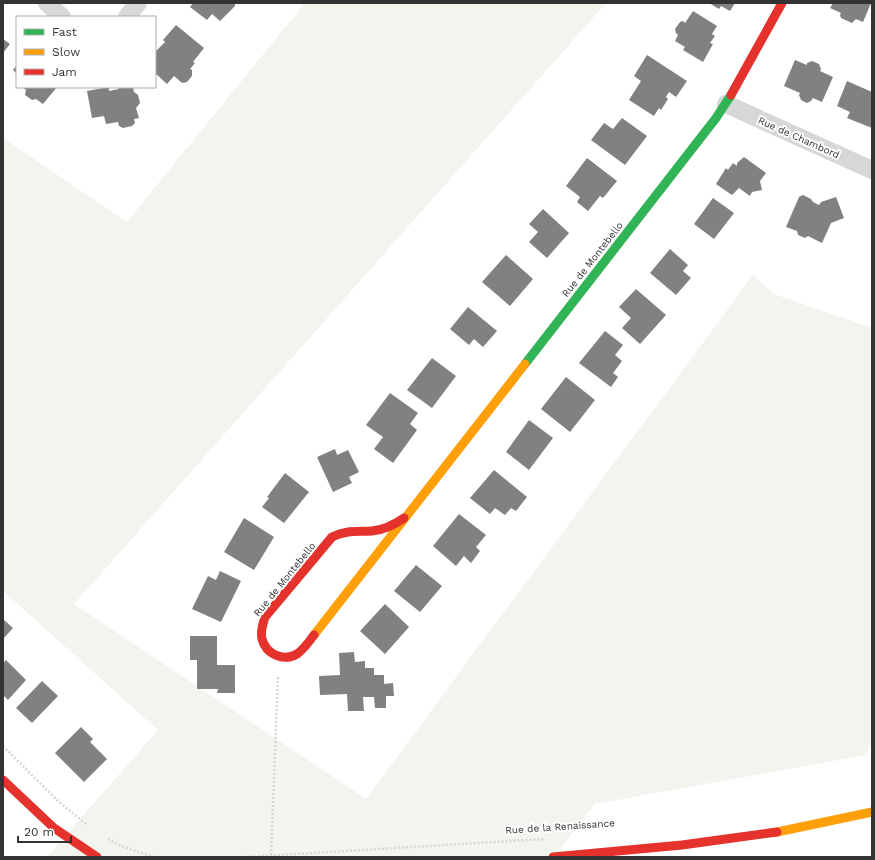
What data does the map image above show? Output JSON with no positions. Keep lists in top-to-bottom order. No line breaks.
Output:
{"streets":{"street":["Rue de Chambord","Rue de Montebello"],"path":["Rue de la Renaissance"]},"crossings":[["Rue de Chambord","Rue de Montebello"]],"legend":["Fast","Slow","Jam"],"scale_bar":"20 m"}
